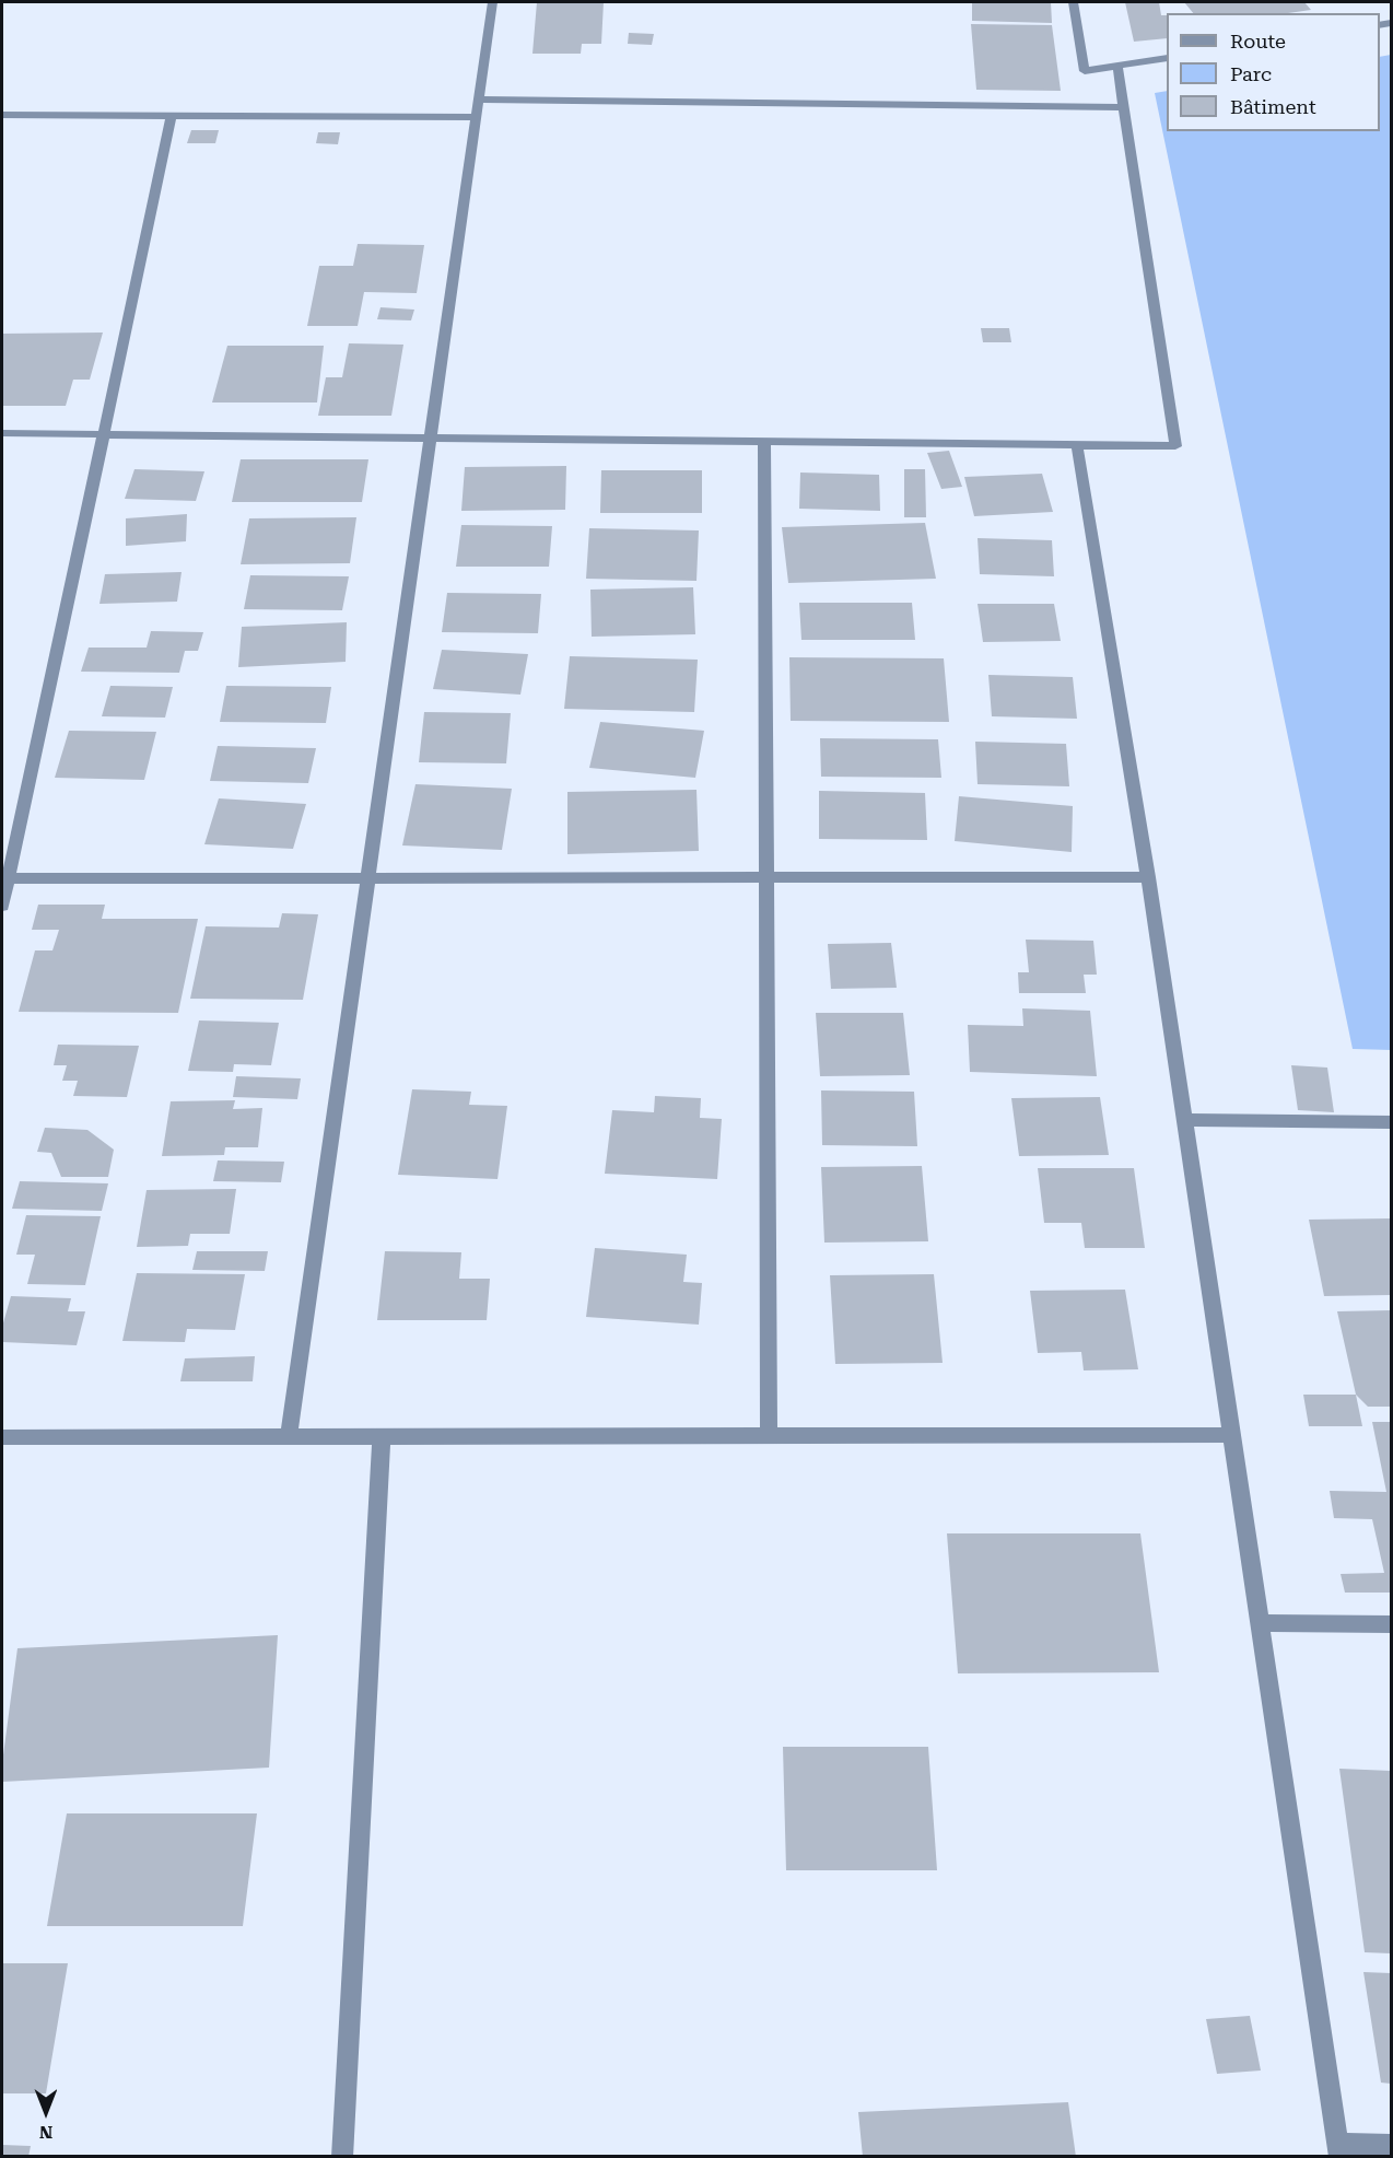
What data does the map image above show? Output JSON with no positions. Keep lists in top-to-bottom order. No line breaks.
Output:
{"legend":["Route","Parc","Bâtiment"],"north":"bottom"}
